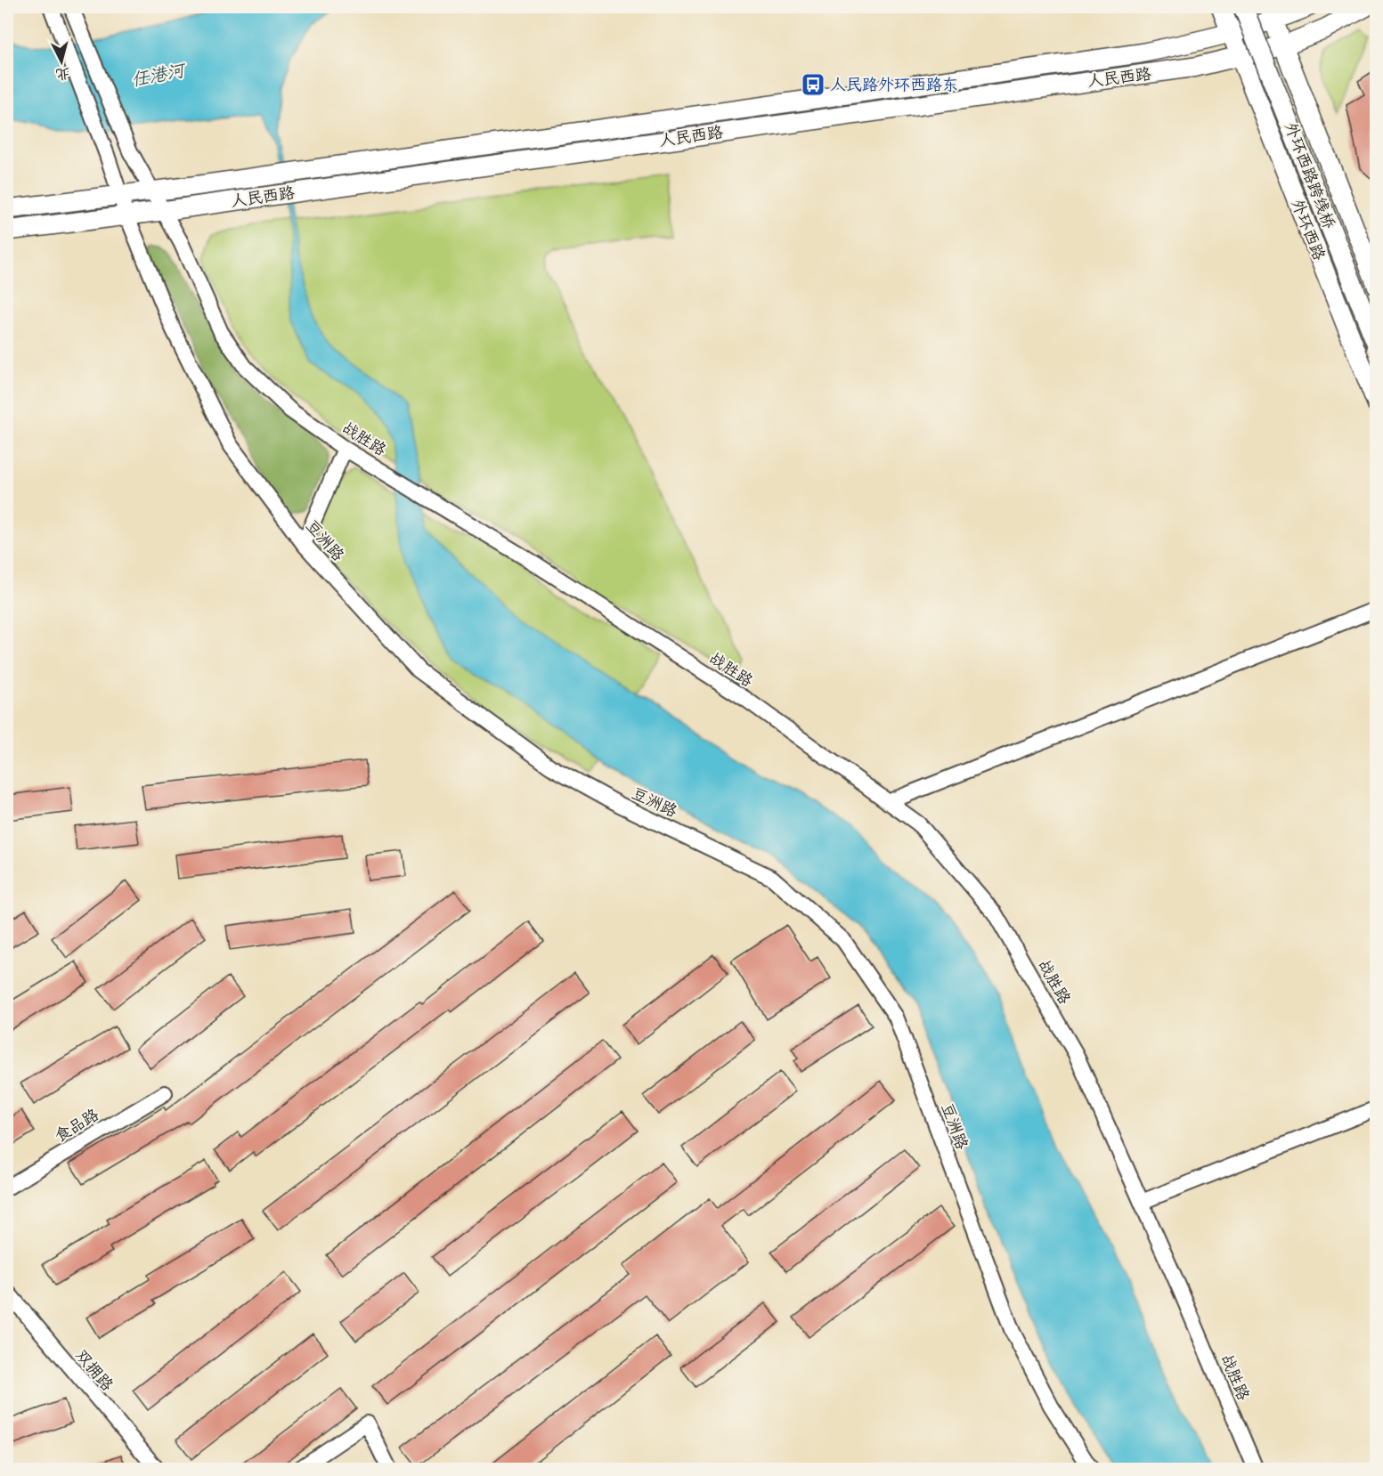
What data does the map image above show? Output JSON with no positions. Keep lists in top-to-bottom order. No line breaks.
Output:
{"streets":{"main road":["人民西路","外环西路跨线桥","外环西路"],"street":["战胜路","豆洲路","食品路","双拥路"]},"crossings":[["人民西路","外环西路"],["人民西路","战胜路"],["人民西路","豆洲路"]],"water":["任港河"],"places":{"bus stop":["人民路外环西路东"]},"north":"bottom"}
